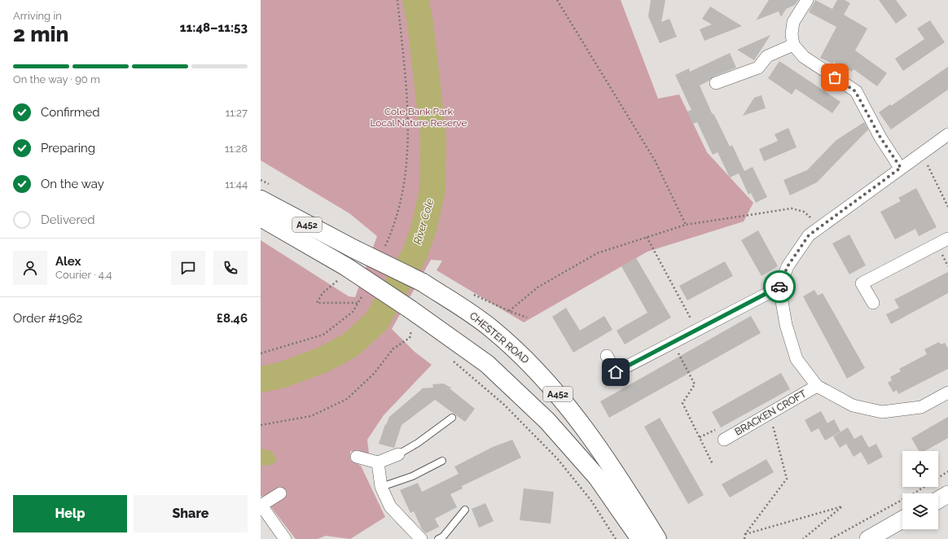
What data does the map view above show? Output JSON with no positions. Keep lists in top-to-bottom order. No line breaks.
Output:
{"streets":{"highway":["A452","CHESTER ROAD"],"street":["BRACKEN CROFT"]},"water":["River Cole"],"parks":["Cole Bank Park Local Nature Reserve"],"page":{"heading":["2 min","Arriving in","11:48–11:53"],"panel":["Alex","Courier · 4.4","Order #1962","£8.46"],"bar":"On the way · 90 m","list":[["Confirmed","11:27"],["Preparing","11:28"],["On the way","11:44"],"Delivered"],"buttons":["Help","Share"]}}
